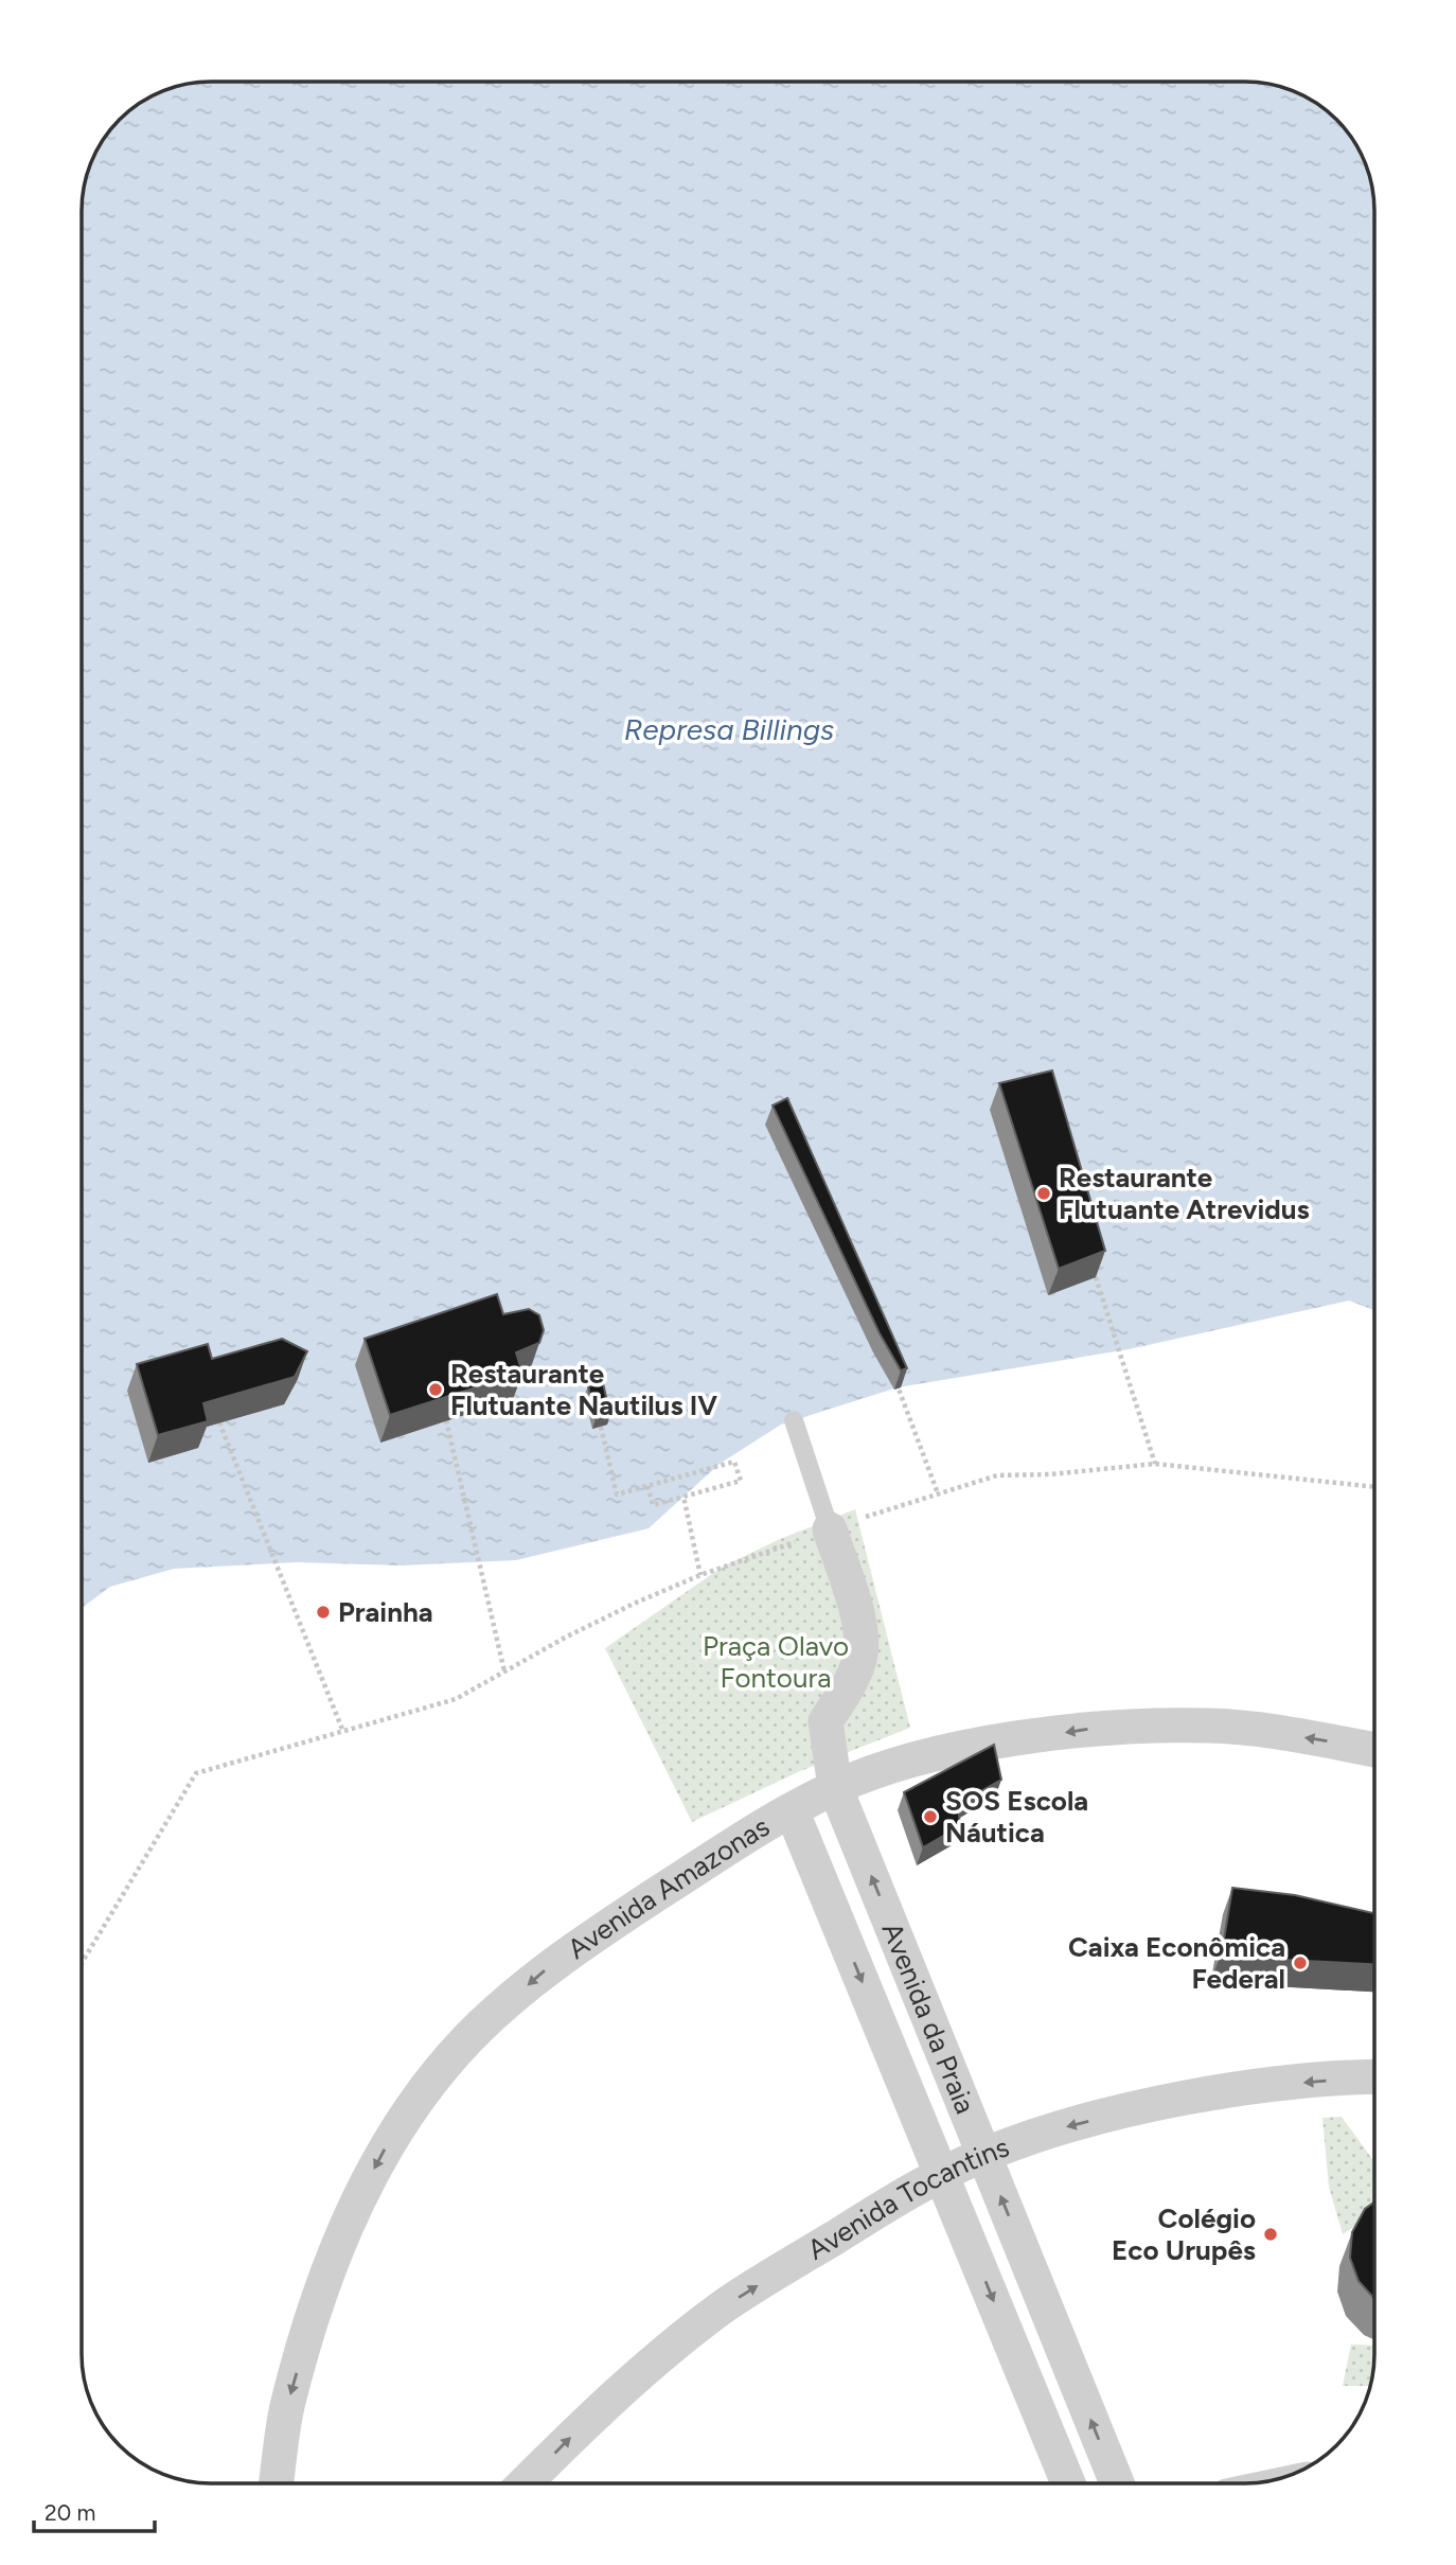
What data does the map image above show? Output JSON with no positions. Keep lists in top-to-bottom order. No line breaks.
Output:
{"streets":{"street":["Avenida Amazonas","Avenida da Praia","Avenida Tocantins"]},"crossings":[["Avenida Amazonas","Avenida da Praia"],["Avenida da Praia","Avenida Tocantins"]],"one_way":["Avenida Amazonas"],"water":["Represa Billings"],"parks":["Praça Olavo Fontoura"],"places":["Restaurante Flutuante Atrevidus","Restaurante Flutuante Nautilus IV","Prainha","SOS Escola Náutica","Caixa Econômica Federal","Colégio Eco Urupês"],"scale_bar":"20 m"}
